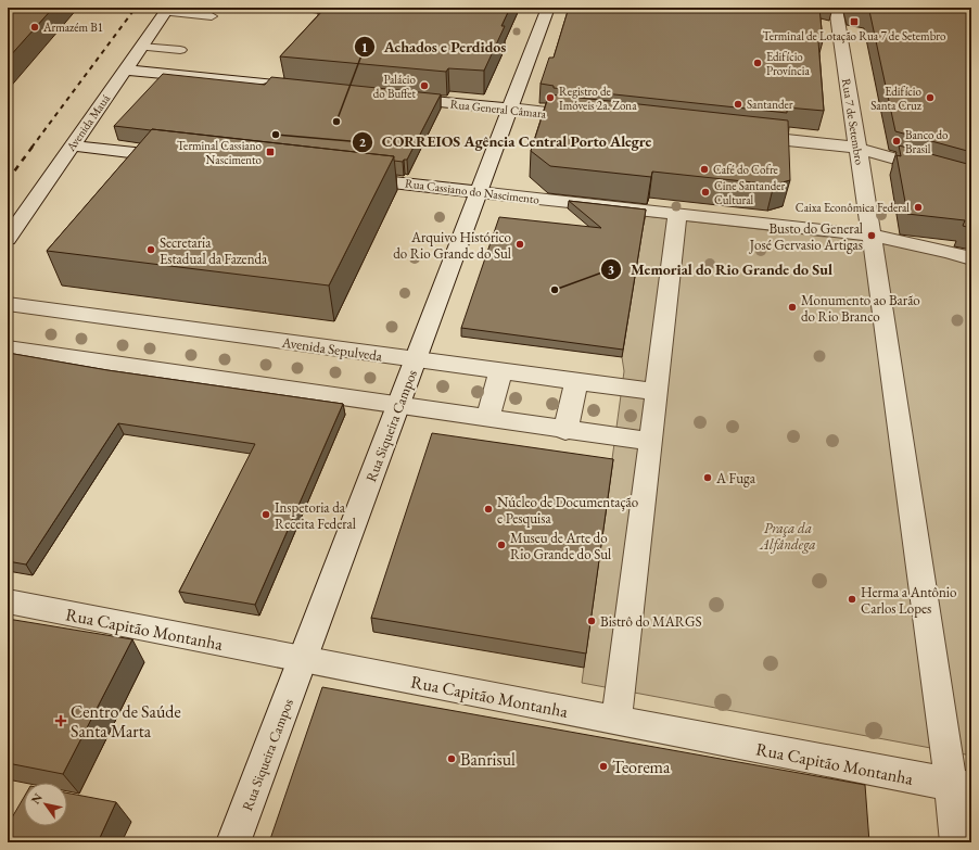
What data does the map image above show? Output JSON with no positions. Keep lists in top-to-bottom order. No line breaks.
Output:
{"streets":{"street":["Rua General Câmara","Rua 7 de Setembro","Avenida Mauá","Rua Cassiano do Nascimento","Avenida Sepulveda","Rua Siqueira Campos","Rua Capitão Montanha"]},"crossings":[["Rua General Câmara","Rua Siqueira Campos"],["Rua 7 de Setembro","Rua Cassiano do Nascimento"],["Rua Cassiano do Nascimento","Rua Siqueira Campos"],["Avenida Sepulveda","Rua Siqueira Campos"],["Rua Siqueira Campos","Rua Capitão Montanha"]],"parks":["Praça da Alfândega"],"places":{"transit":["Terminal de Lotação Rua 7 de Setembro","Terminal Cassiano Nascimento"],"other":["Armazém B1","Edifício Província","Palácio do Buffet","Registro de Imóveis 2a. Zona","Edifício Santa Cruz","Santander","Achados e Perdidos","CORREIOS Agência Central Porto Alegre","Banco do Brasil","Café do Cofre","Cine Santander Cultural","Caixa Econômica Federal","Busto do General José Gervasio Artigas","Arquivo Histórico do Rio Grande do Sul","Secretaria Estadual da Fazenda","Memorial do Rio Grande do Sul","Monumento ao Barão do Rio Branco","A Fuga","Núcleo de Documentação e Pesquisa","Inspetoria da Receita Federal","Museu de Arte do Rio Grande do Sul","Herma a Antônio Carlos Lopes","Bistrô do MARGS","Banrisul","Teorema"],"health":["Centro de Saúde Santa Marta"]},"north":"top left"}
